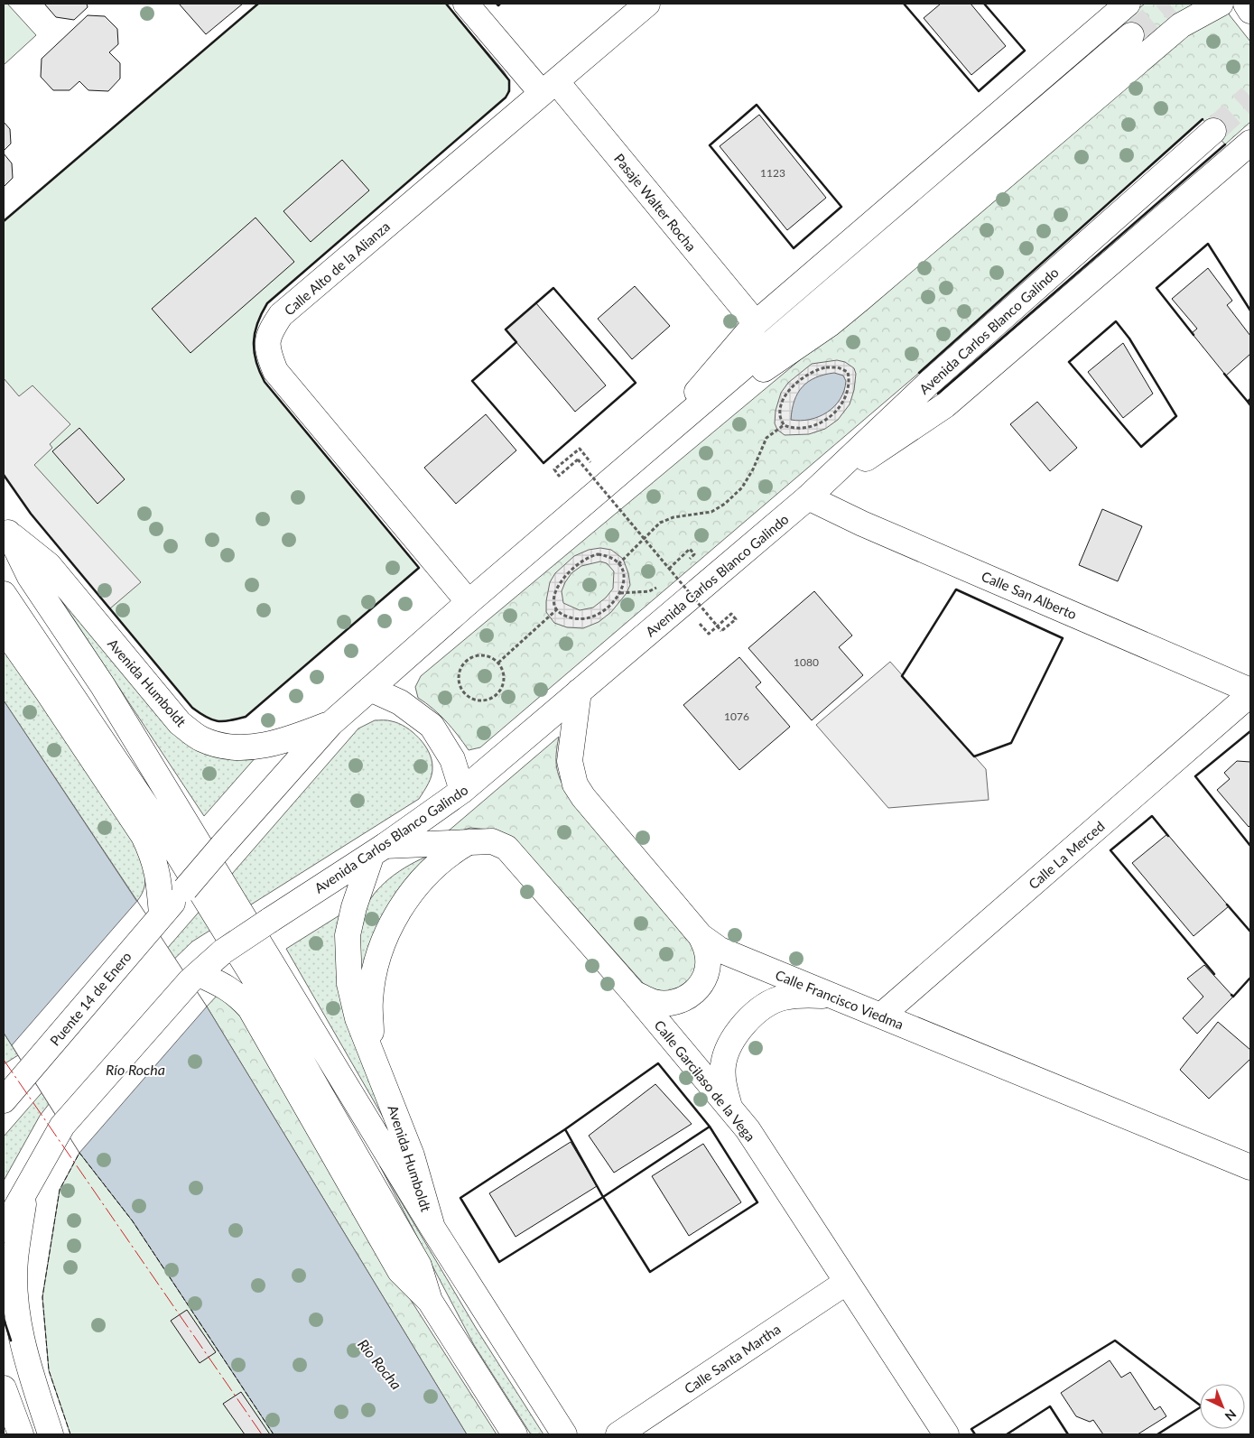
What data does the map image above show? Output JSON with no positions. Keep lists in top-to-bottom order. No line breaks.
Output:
{"streets":{"main road":["Pasaje Walter Rocha","Calle Alto de la Alianza","Avenida Carlos Blanco Galindo","Calle San Alberto","Avenida Humboldt","Calle La Merced","Puente 14 de Enero","Calle Francisco Viedma","Calle Garcilaso de la Vega","Calle Santa Martha"]},"crossings":[["Pasaje Walter Rocha","Calle Alto de la Alianza"],["Avenida Carlos Blanco Galindo","Calle San Alberto"],["Avenida Carlos Blanco Galindo","Avenida Humboldt"],["Avenida Carlos Blanco Galindo","Calle Francisco Viedma"],["Avenida Carlos Blanco Galindo","Calle Garcilaso de la Vega"],["Avenida Humboldt","Calle Garcilaso de la Vega"],["Calle La Merced","Calle Francisco Viedma"],["Calle Garcilaso de la Vega","Calle Santa Martha"]],"water":["Río Rocha"],"house_numbers":["1123","1080","1076"],"north":"bottom right"}
